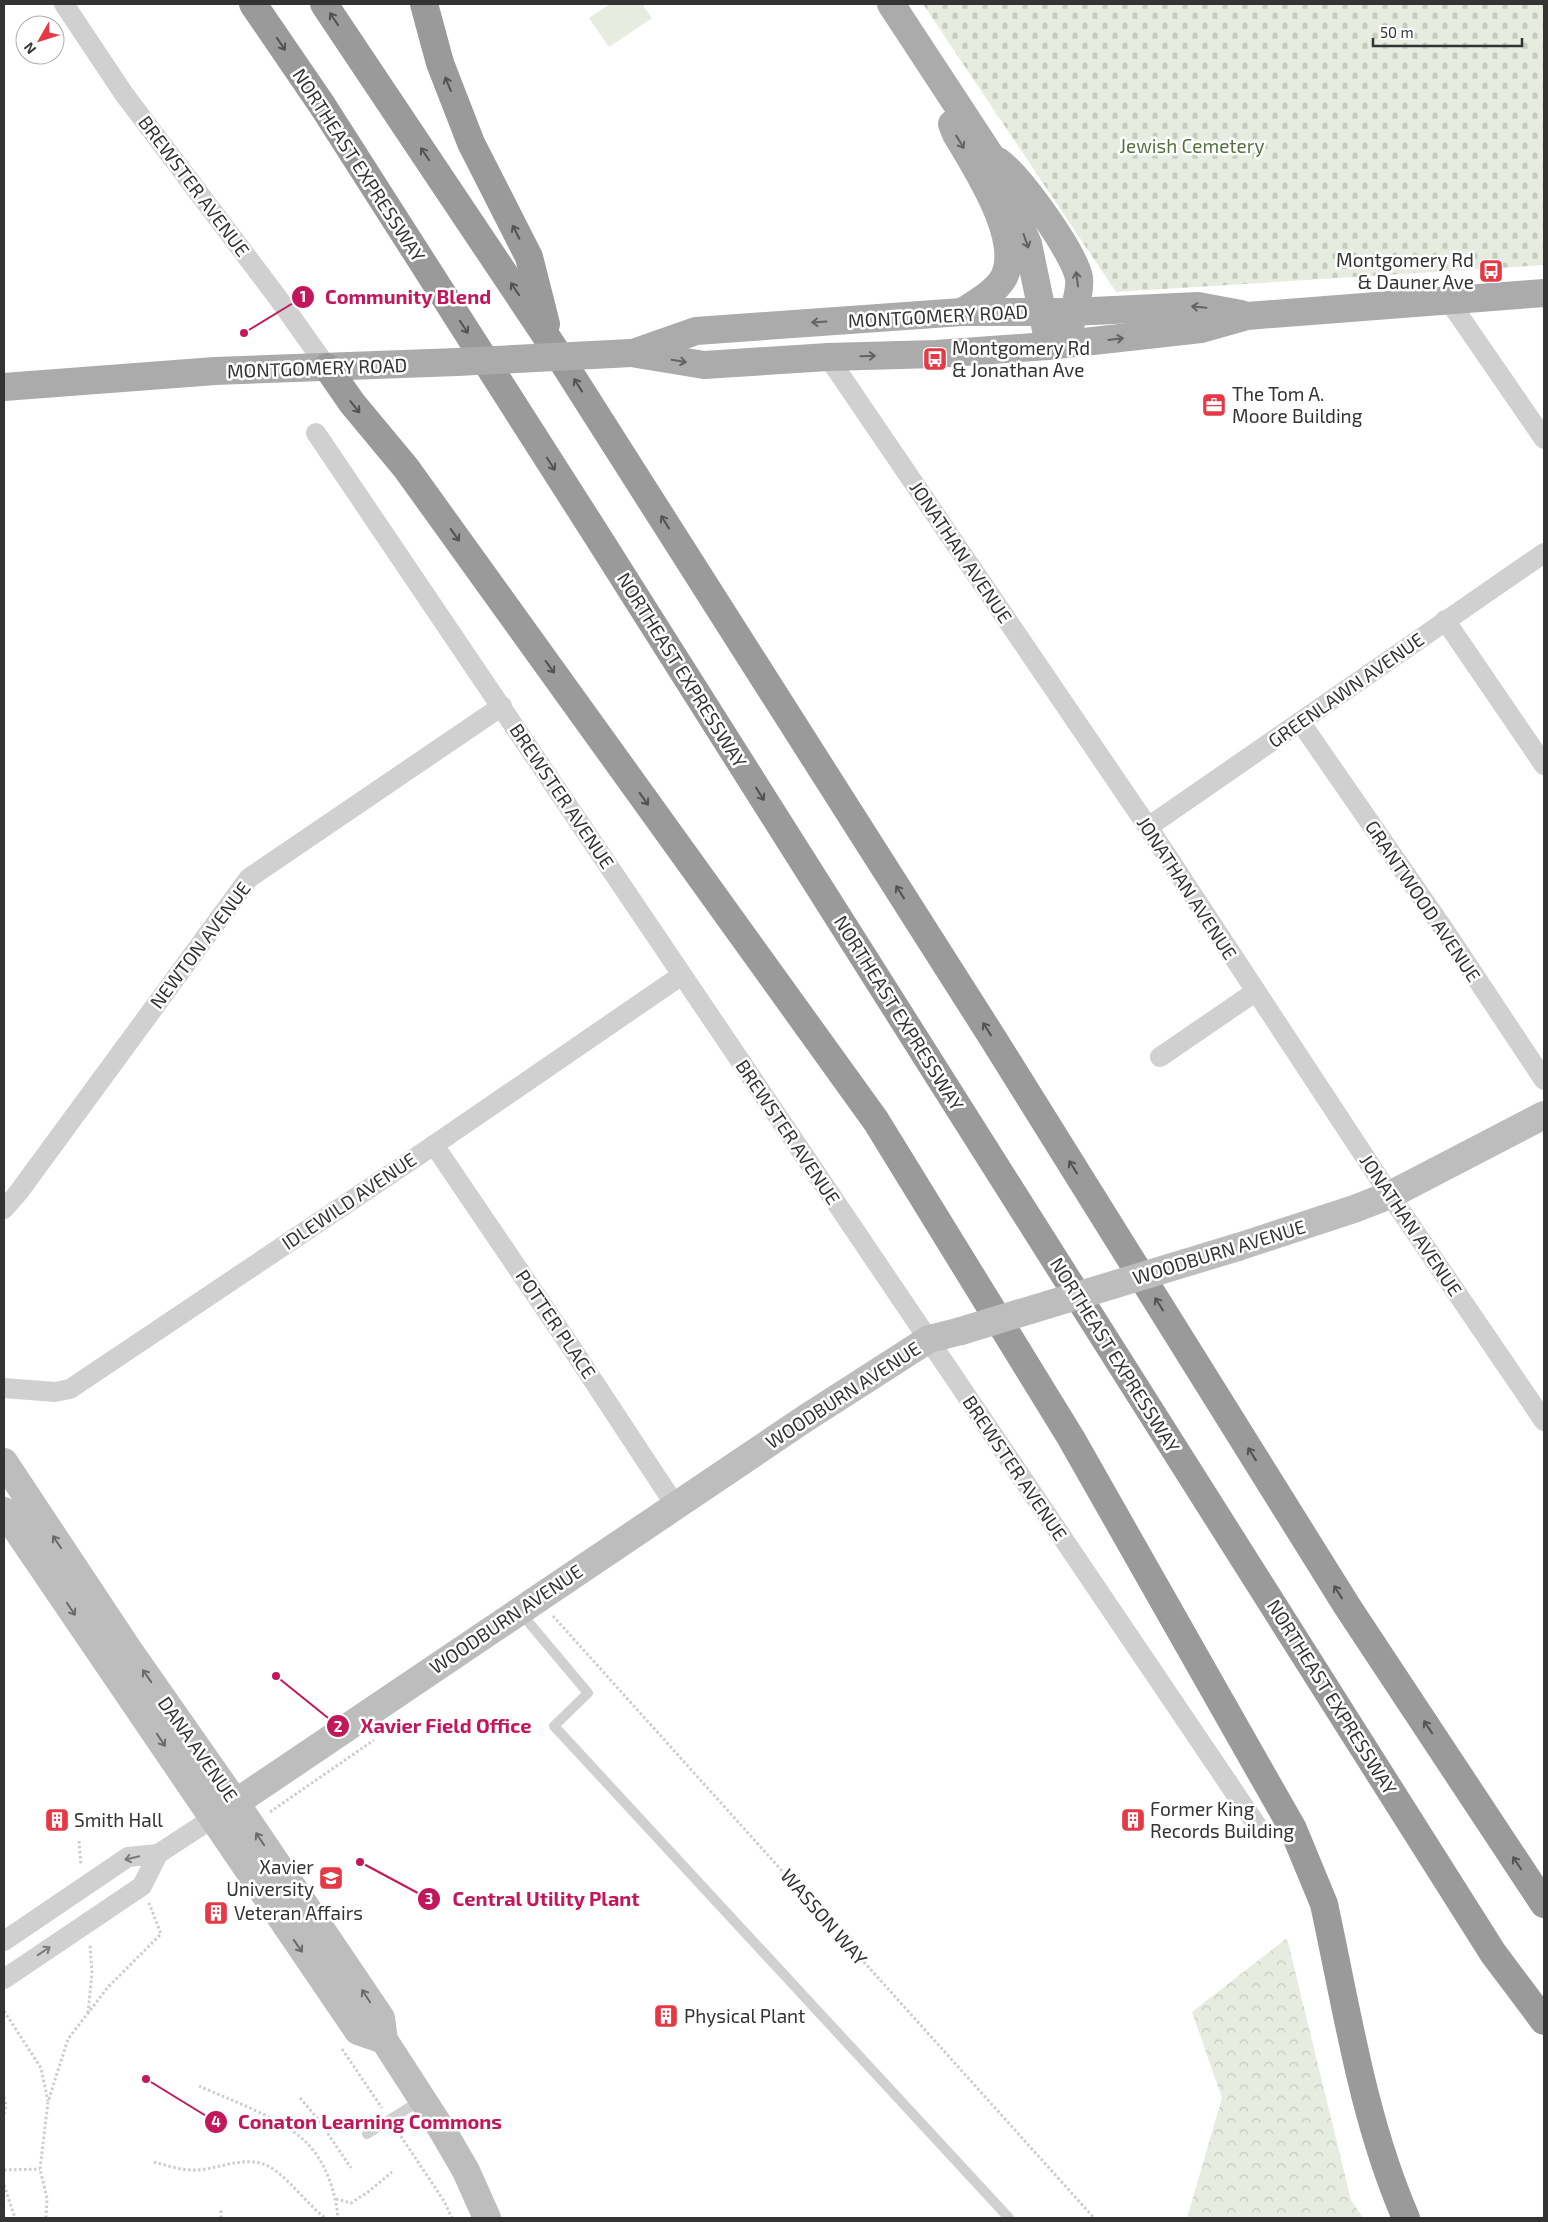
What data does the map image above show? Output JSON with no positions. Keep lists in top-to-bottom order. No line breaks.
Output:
{"streets":{"highway":["NORTHEAST EXPRESSWAY"],"main road":["MONTGOMERY ROAD"],"street":["BREWSTER AVENUE","JONATHAN AVENUE","GREENLAWN AVENUE","GRANTWOOD AVENUE","NEWTON AVENUE","IDLEWILD AVENUE","WOODBURN AVENUE","POTTER PLACE","DANA AVENUE"],"path":["WASSON WAY"]},"crossings":[["BREWSTER AVENUE","MONTGOMERY ROAD"],["BREWSTER AVENUE","NEWTON AVENUE"],["BREWSTER AVENUE","IDLEWILD AVENUE"],["BREWSTER AVENUE","WOODBURN AVENUE"],["MONTGOMERY ROAD","JONATHAN AVENUE"],["JONATHAN AVENUE","GREENLAWN AVENUE"],["JONATHAN AVENUE","WOODBURN AVENUE"],["GREENLAWN AVENUE","GRANTWOOD AVENUE"],["IDLEWILD AVENUE","POTTER PLACE"],["WOODBURN AVENUE","POTTER PLACE"],["WOODBURN AVENUE","DANA AVENUE"]],"parks":["Jewish Cemetery"],"places":{"bus stop":["Montgomery Rd & Dauner Ave","Montgomery Rd & Jonathan Ave"],"other":["Community Blend","Xavier Field Office","Central Utility Plant","Conaton Learning Commons"],"office":["The Tom A. Moore Building"],"building":["Smith Hall","Former King Records Building","Veteran Affairs","Physical Plant"],"school or university":["Xavier University"]},"scale_bar":"50 m","north":"bottom left"}
